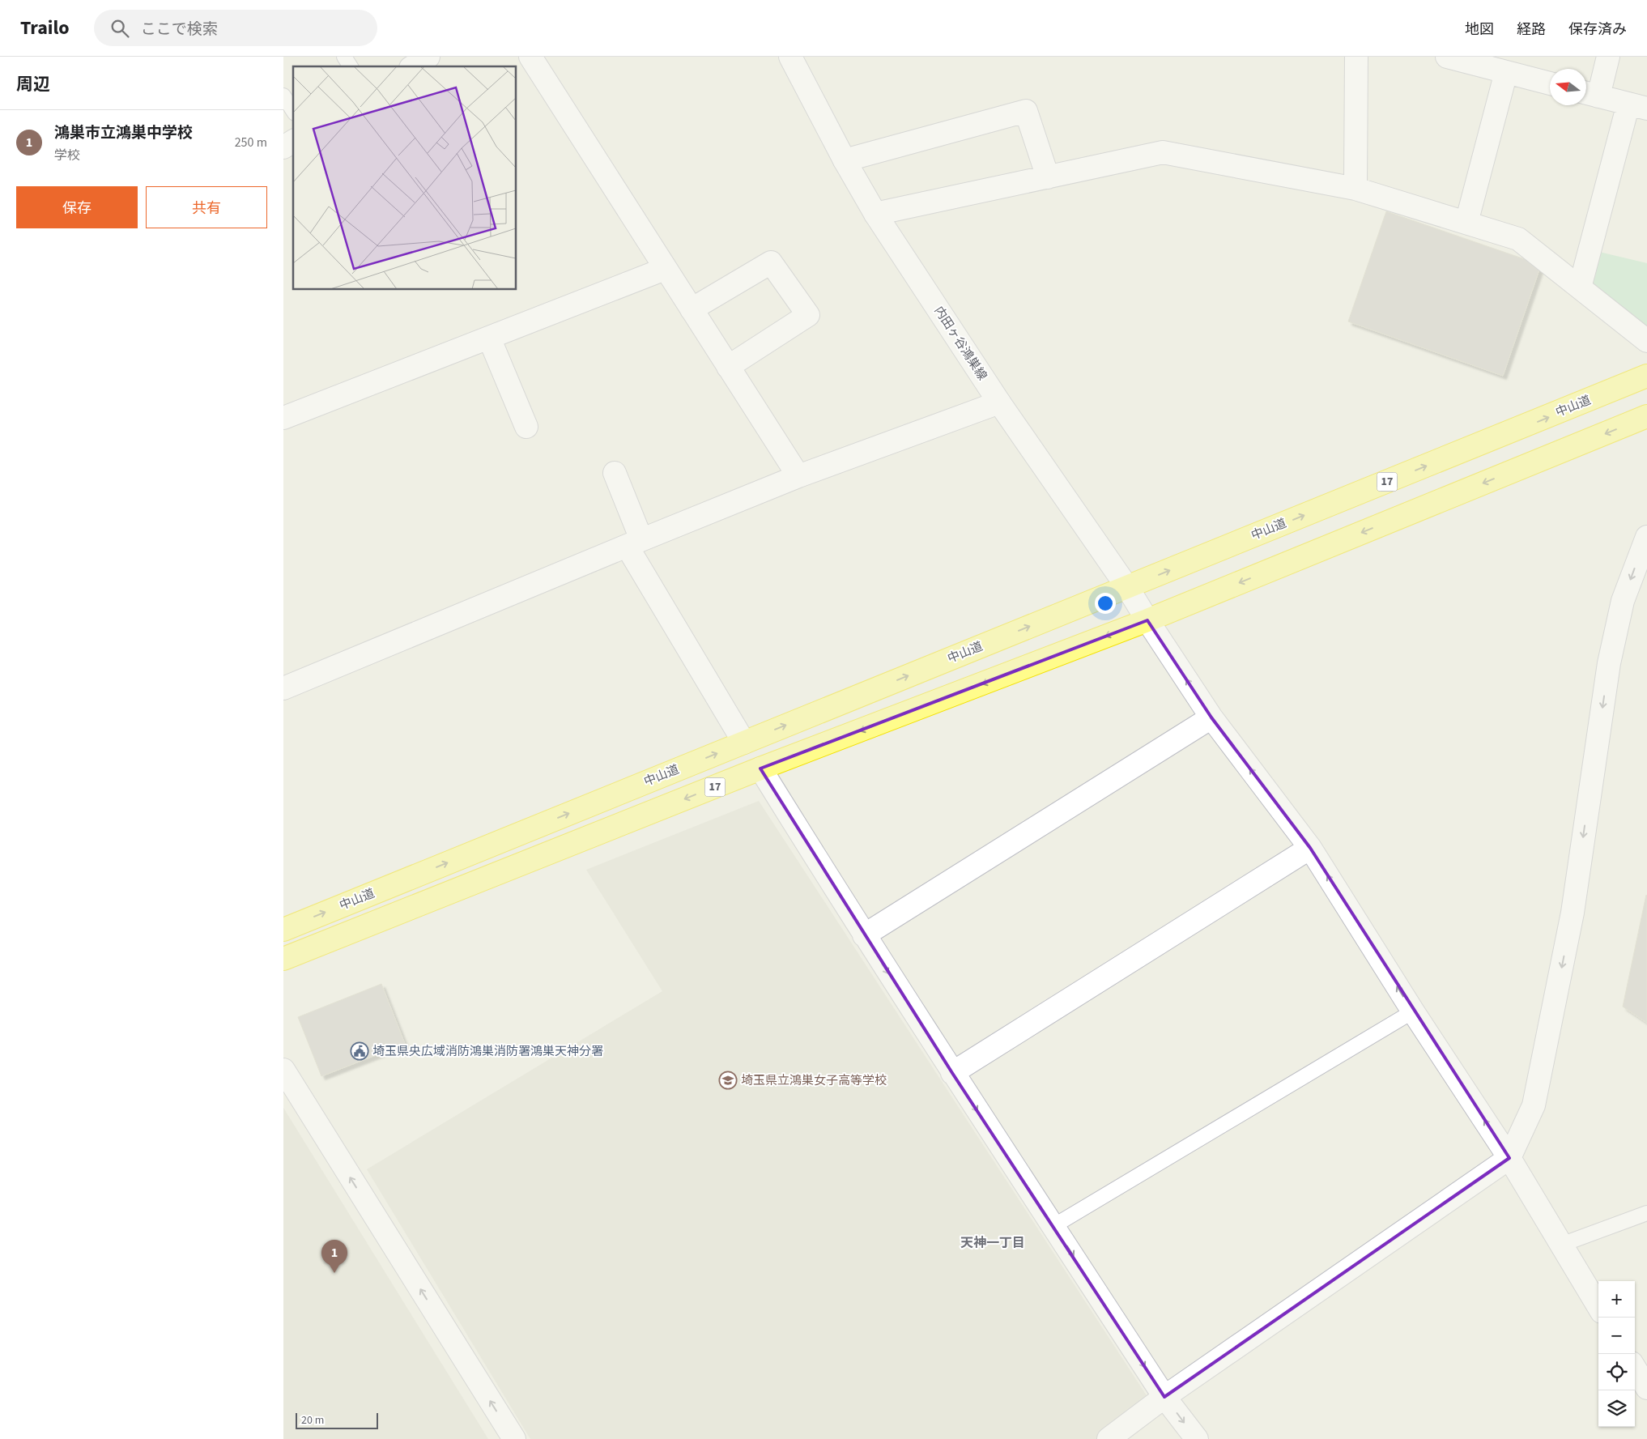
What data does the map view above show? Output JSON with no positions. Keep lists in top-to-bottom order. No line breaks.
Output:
{"streets":{"highway":["中山道","17"],"street":["内田ヶ谷鴻巣線"]},"crossings":[["内田ヶ谷鴻巣線","中山道"],["内田ヶ谷鴻巣線","17"]],"one_way":["内田ヶ谷鴻巣線"],"districts":["天神一丁目"],"places":{"public building":["埼玉県央広域消防鴻巣消防署鴻巣天神分署"],"school or university":["埼玉県立鴻巣女子高等学校"]},"scale_bar":"20 m","north":"left","page":{"header":"Trailo","search":"ここで検索","nav":["地図","経路","保存済み"],"heading":"周辺","list":[{"mark":"1","name":"鴻巣市立鴻巣中学校","note":"学校","value":"250 m"}],"buttons":["保存","共有"],"pins":"1","map_buttons":["+","−"],"scale":"20 m"}}
